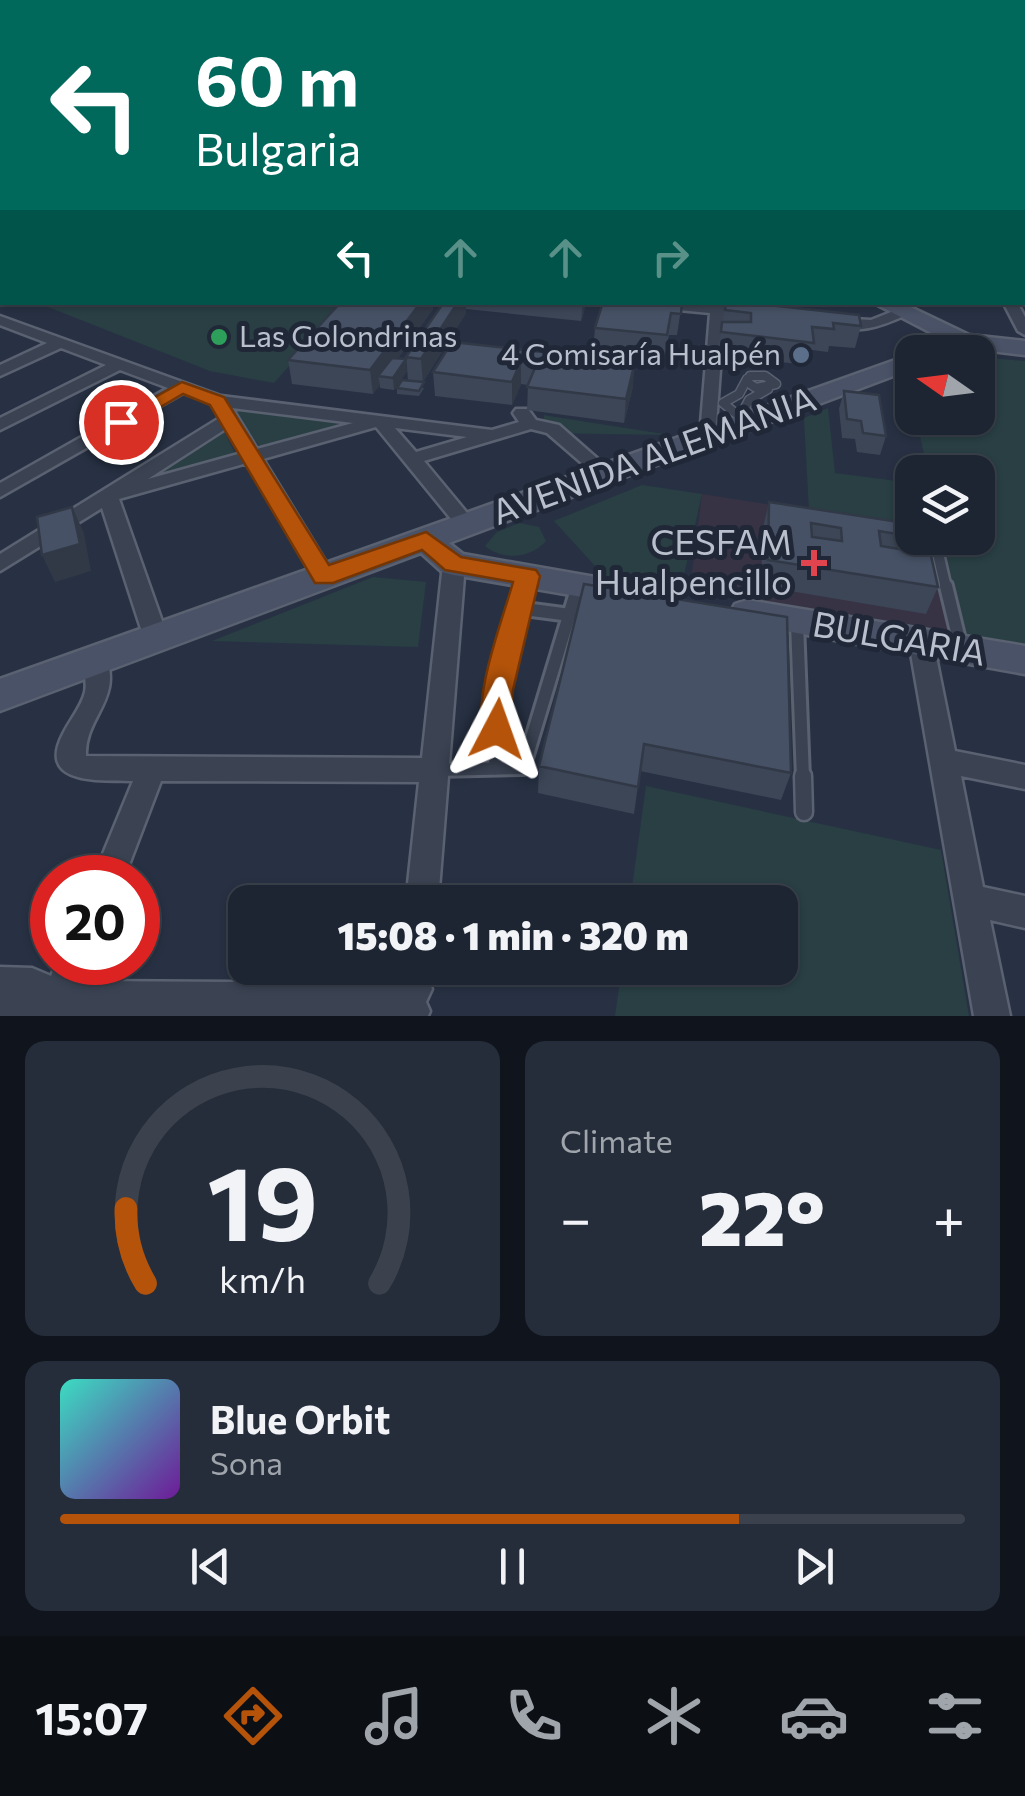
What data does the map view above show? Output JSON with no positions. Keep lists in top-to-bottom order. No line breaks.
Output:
{"streets":{"street":["AVENIDA ALEMANIA","BULGARIA"]},"places":{"other":["Las Golondrinas","4 Comisaría Hualpén"],"health":["CESFAM Hualpencillo"]},"north":"left","page":{"turn":["60 m","Bulgaria"],"limit":"20","trip":"15:08 · 1 min · 320 m","tile":"Climate","heat":["−","22°","+"],"song":["Blue Orbit","Sona"],"tabs":"15:07","gauge":["19","km/h"]}}
